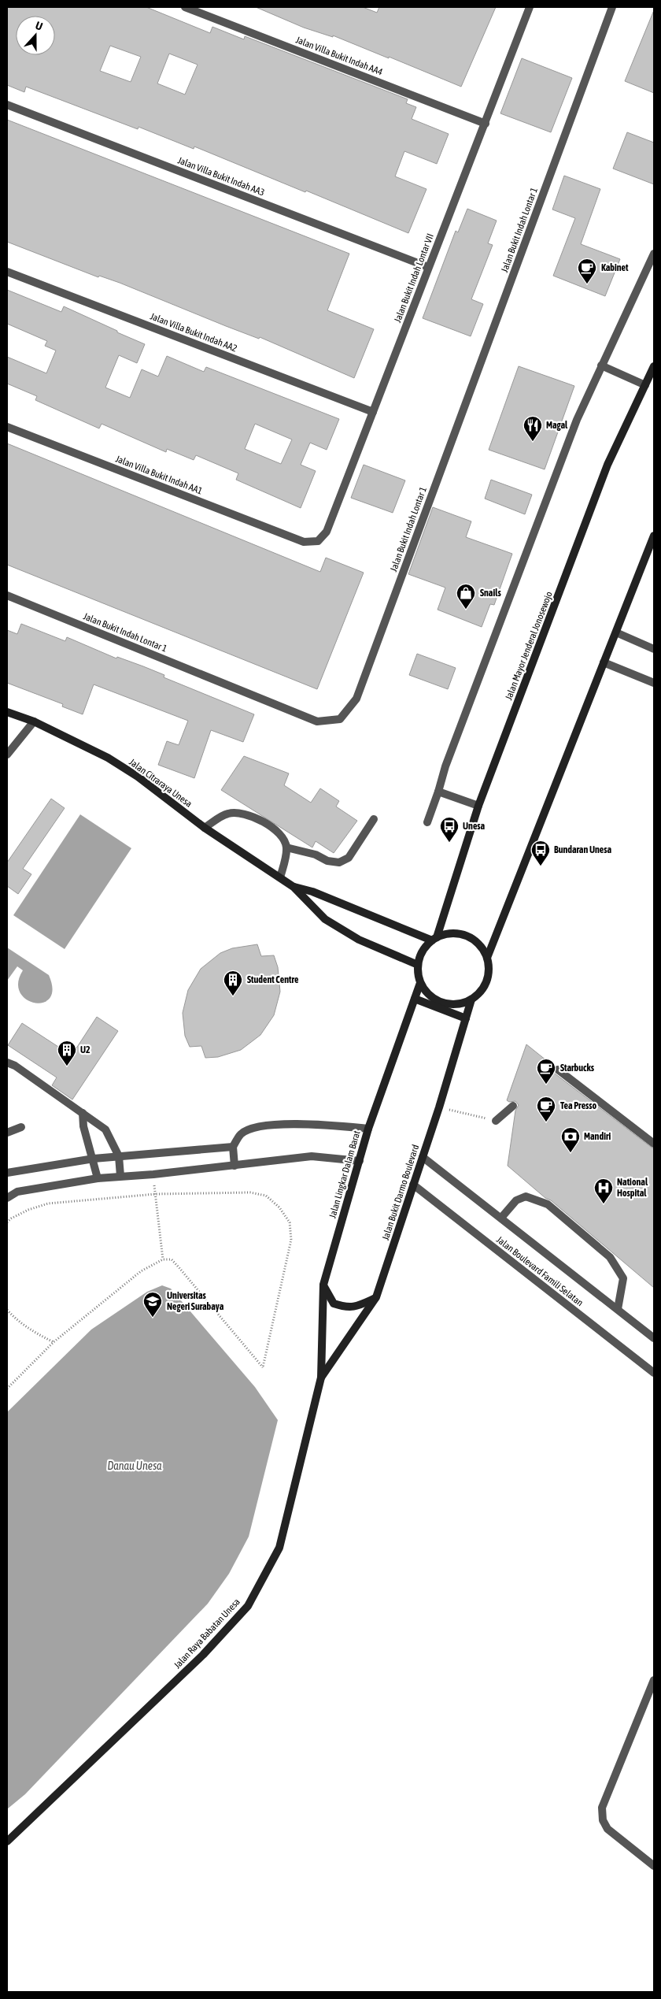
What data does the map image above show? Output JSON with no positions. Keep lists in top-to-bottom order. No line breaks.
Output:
{"streets":{"main road":["Jalan Mayor Jenderal Jonosewojo","Jalan Citraraya Unesa","Jalan Lingkar Dalam Barat","Jalan Bukit Darmo Boulevard","Jalan Raya Babatan Unesa"],"street":["Jalan Villa Bukit Indah AA4","Jalan Villa Bukit Indah AA3","Jalan Bukit Indah Lontar 1","Jalan Bukit Indah Lontar VII","Jalan Villa Bukit Indah AA2","Jalan Villa Bukit Indah AA1","Jalan Boulevard Famili Selatan"]},"crossings":[["Jalan Villa Bukit Indah AA4","Jalan Bukit Indah Lontar VII"],["Jalan Villa Bukit Indah AA3","Jalan Bukit Indah Lontar VII"],["Jalan Bukit Indah Lontar VII","Jalan Villa Bukit Indah AA2"],["Jalan Bukit Indah Lontar VII","Jalan Villa Bukit Indah AA1"],["Jalan Mayor Jenderal Jonosewojo","Jalan Citraraya Unesa"],["Jalan Mayor Jenderal Jonosewojo","Jalan Lingkar Dalam Barat"],["Jalan Mayor Jenderal Jonosewojo","Jalan Bukit Darmo Boulevard"],["Jalan Citraraya Unesa","Jalan Lingkar Dalam Barat"],["Jalan Citraraya Unesa","Jalan Bukit Darmo Boulevard"],["Jalan Lingkar Dalam Barat","Jalan Bukit Darmo Boulevard"],["Jalan Lingkar Dalam Barat","Jalan Raya Babatan Unesa"],["Jalan Bukit Darmo Boulevard","Jalan Boulevard Famili Selatan"],["Jalan Bukit Darmo Boulevard","Jalan Raya Babatan Unesa"]],"water":["Danau Unesa"],"places":{"cafe":["Kabinet","Starbucks","Tea Presso"],"restaurant":["Magal"],"shop":["Snails"],"bus stop":["Unesa","Bundaran Unesa"],"building":["Student Centre","U2"],"bank":["Mandiri"],"hospital":["National Hospital"],"school or university":["Universitas Negeri Surabaya"]},"north":"top"}
